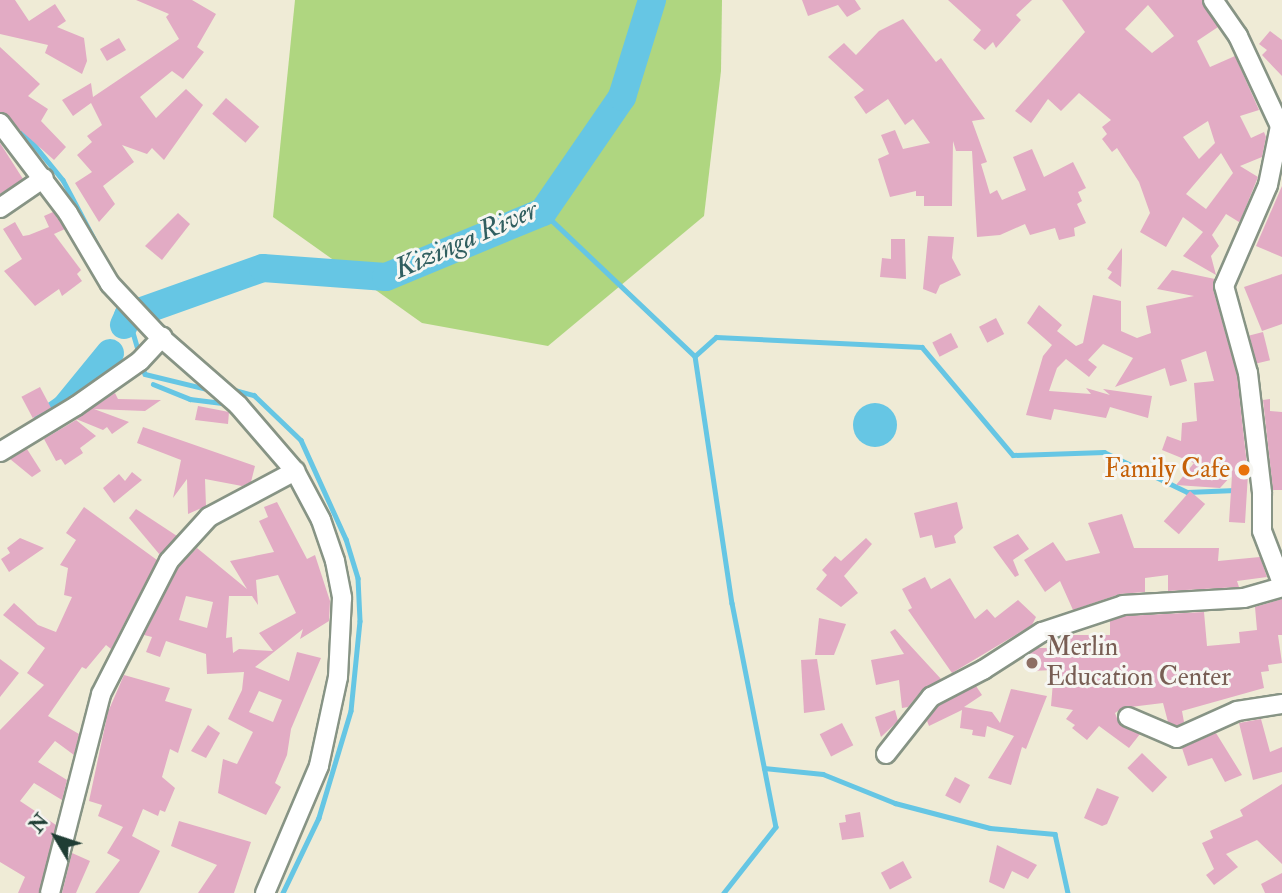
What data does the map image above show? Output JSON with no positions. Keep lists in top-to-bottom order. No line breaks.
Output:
{"water":["Kizinga River"],"places":["Family Cafe","Merlin Education Center"],"north":"top left"}
